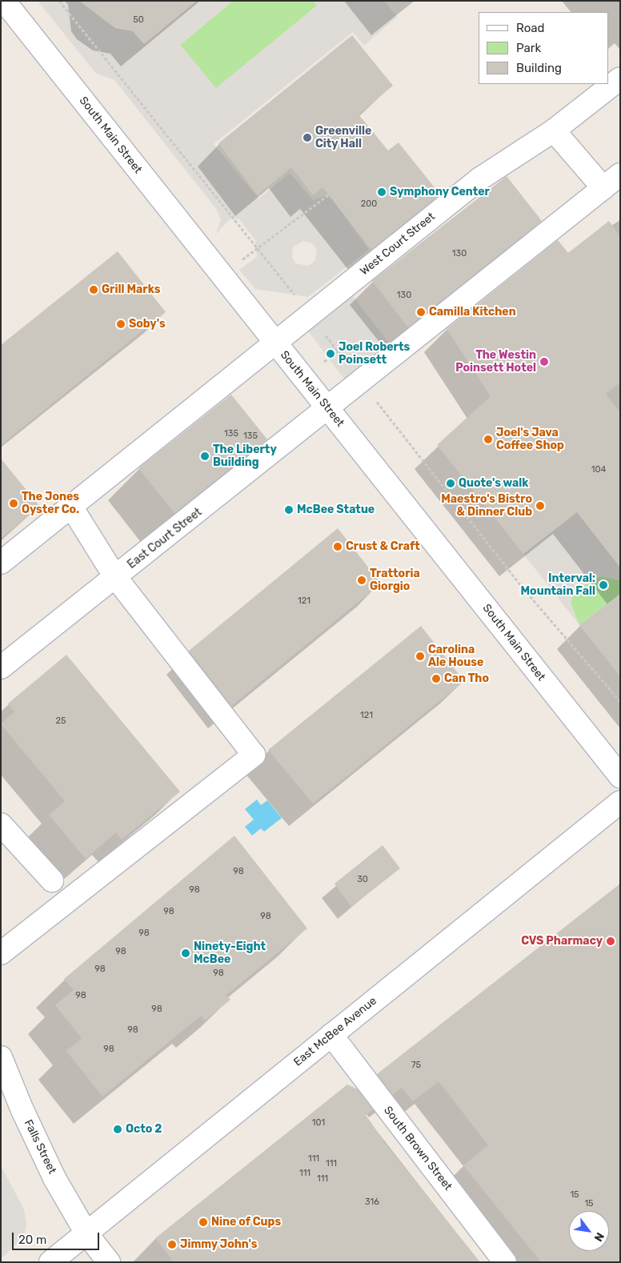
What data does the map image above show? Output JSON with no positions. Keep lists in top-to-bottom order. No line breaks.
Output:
{"streets":{"street":["South Main Street","West Court Street","East Court Street","East McBee Avenue","Falls Street","South Brown Street"]},"crossings":[["South Main Street","West Court Street"],["South Main Street","East Court Street"],["East McBee Avenue","Falls Street"],["East McBee Avenue","South Brown Street"]],"places":["Greenville City Hall","Symphony Center","Grill Marks","Camilla Kitchen","Soby's","Joel Roberts Poinsett","The Westin Poinsett Hotel","Joel's Java Coffee Shop","The Liberty Building","Quote's walk","The Jones Oyster Co.","Maestro's Bistro & Dinner Club","McBee Statue","Crust & Craft","Trattoria Giorgio","Interval: Mountain Fall","Carolina Ale House","Can Tho","CVS Pharmacy","Ninety-Eight McBee","Octo 2","Nine of Cups","Jimmy John's"],"house_numbers":["50","200","130","130","135","135","104","121","121","25","98","30","98","98","98","98","98","98","98","98","98","98","98","75","101","111","111","111","111","15","316","15"],"legend":["Road","Park","Building"],"scale_bar":"20 m","north":"bottom right"}
